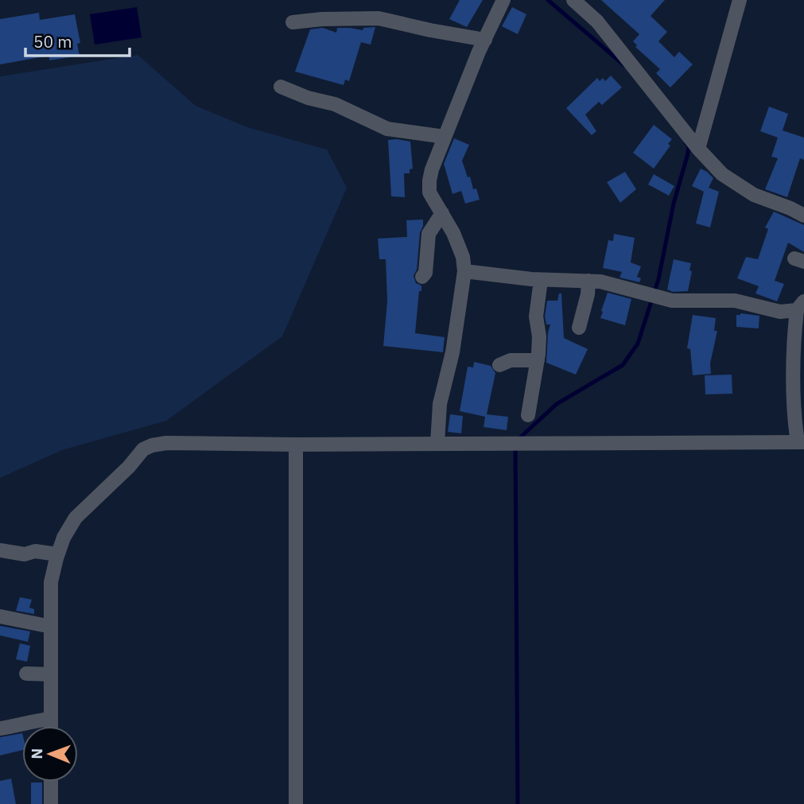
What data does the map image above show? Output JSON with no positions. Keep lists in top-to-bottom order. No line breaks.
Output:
{"scale_bar":"50 m","north":"left"}
